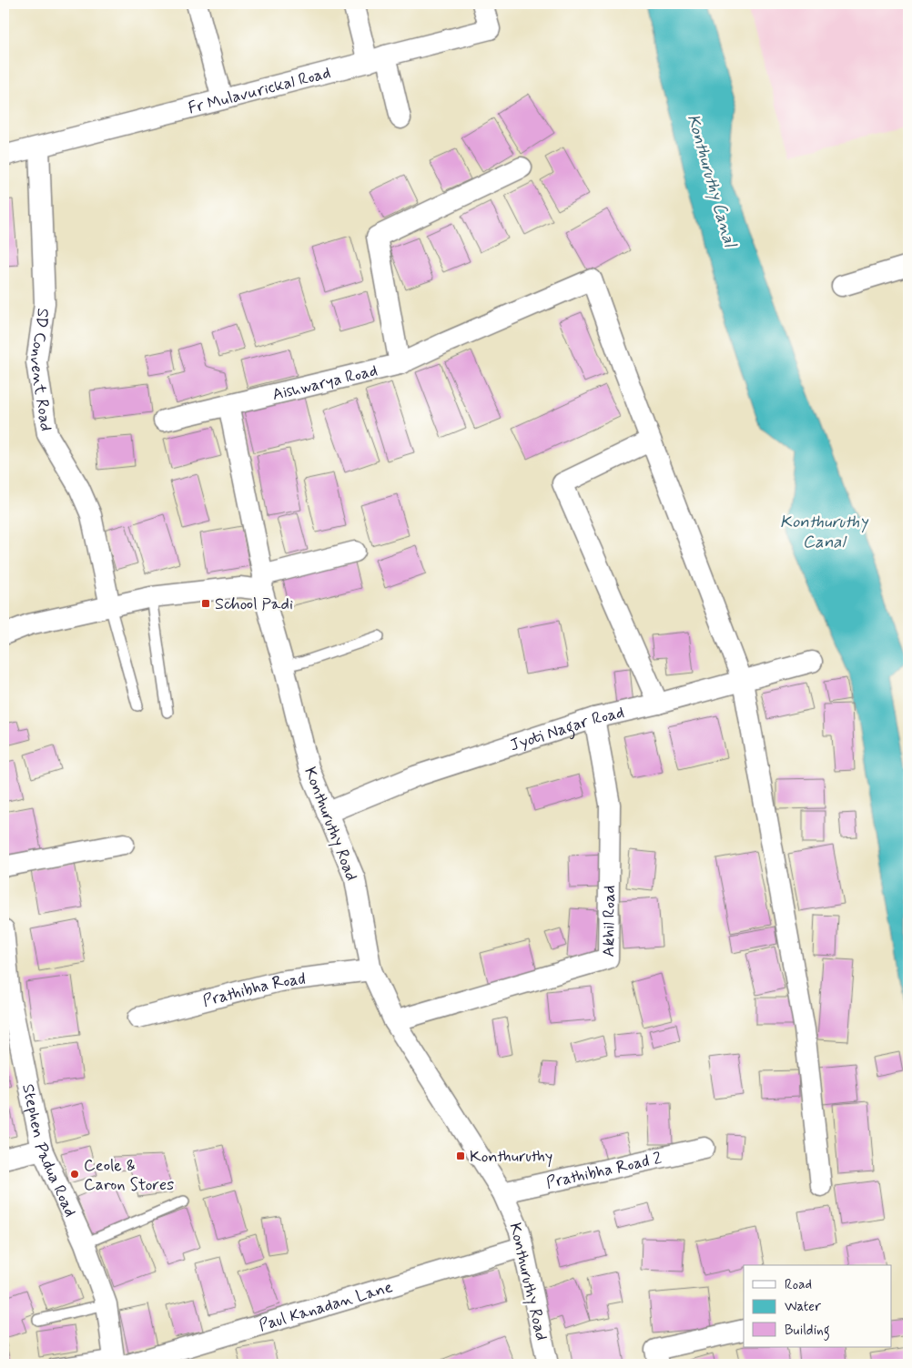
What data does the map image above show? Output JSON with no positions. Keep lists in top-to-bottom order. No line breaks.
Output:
{"streets":{"street":["Fr Mulavurickal Road","SD Convent Road","Aishwarya Road","Jyoti Nagar Road","Konthuruthy Road","Akhil Road","Prathibha Road","Stephen Padua Road","Prathibha Road 2","Paul Kanadan Lane"]},"crossings":[["Fr Mulavurickal Road","SD Convent Road"],["Jyoti Nagar Road","Konthuruthy Road"],["Jyoti Nagar Road","Akhil Road"],["Konthuruthy Road","Akhil Road"],["Konthuruthy Road","Prathibha Road"],["Konthuruthy Road","Prathibha Road 2"],["Konthuruthy Road","Paul Kanadan Lane"],["Stephen Padua Road","Paul Kanadan Lane"]],"water":["Konthuruthy Canal"],"places":{"transit":["School Padi","Konthuruthy"],"other":["Ceole & Caron Stores"]},"legend":["Road","Water","Building"]}
